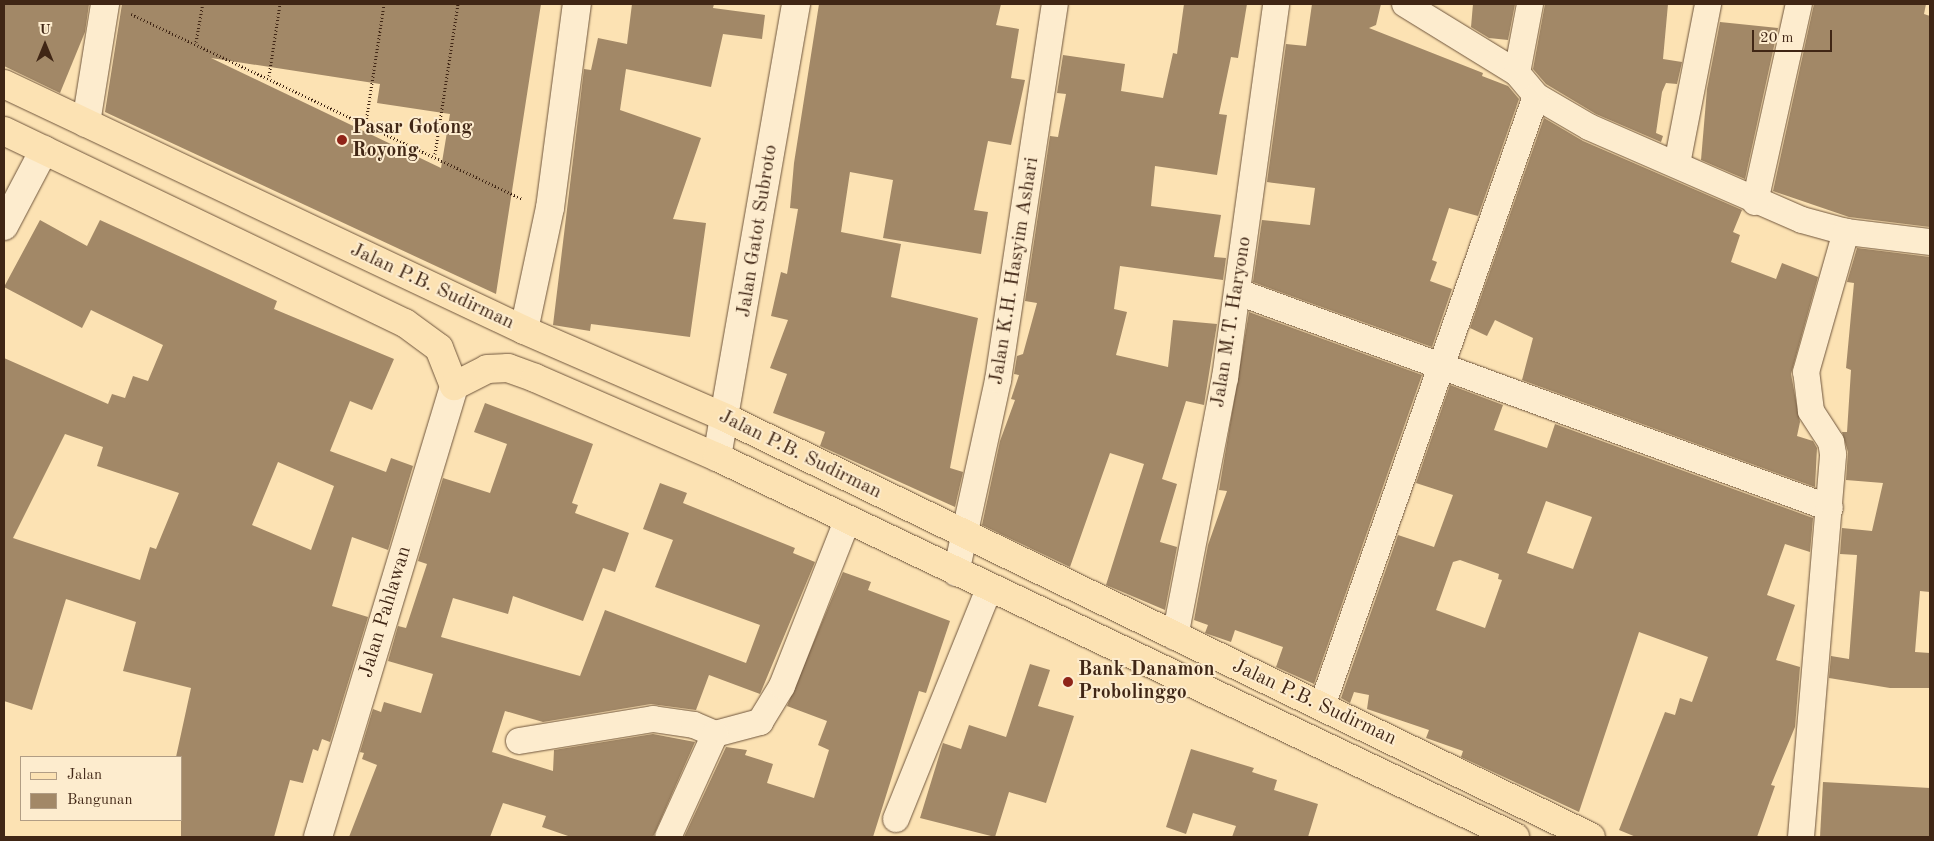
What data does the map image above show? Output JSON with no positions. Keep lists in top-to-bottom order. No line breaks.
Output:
{"streets":{"main road":["Jalan Gatot Subroto","Jalan P.B. Sudirman","Jalan Pahlawan"],"street":["Jalan K.H. Hasyim Ashari","Jalan M.T. Haryono"]},"crossings":[["Jalan Gatot Subroto","Jalan P.B. Sudirman"],["Jalan K.H. Hasyim Ashari","Jalan P.B. Sudirman"],["Jalan P.B. Sudirman","Jalan M.T. Haryono"],["Jalan P.B. Sudirman","Jalan Pahlawan"]],"places":["Pasar Gotong Royong","Bank Danamon Probolinggo"],"legend":["Jalan","Bangunan"],"scale_bar":"20 m","north":"top"}
